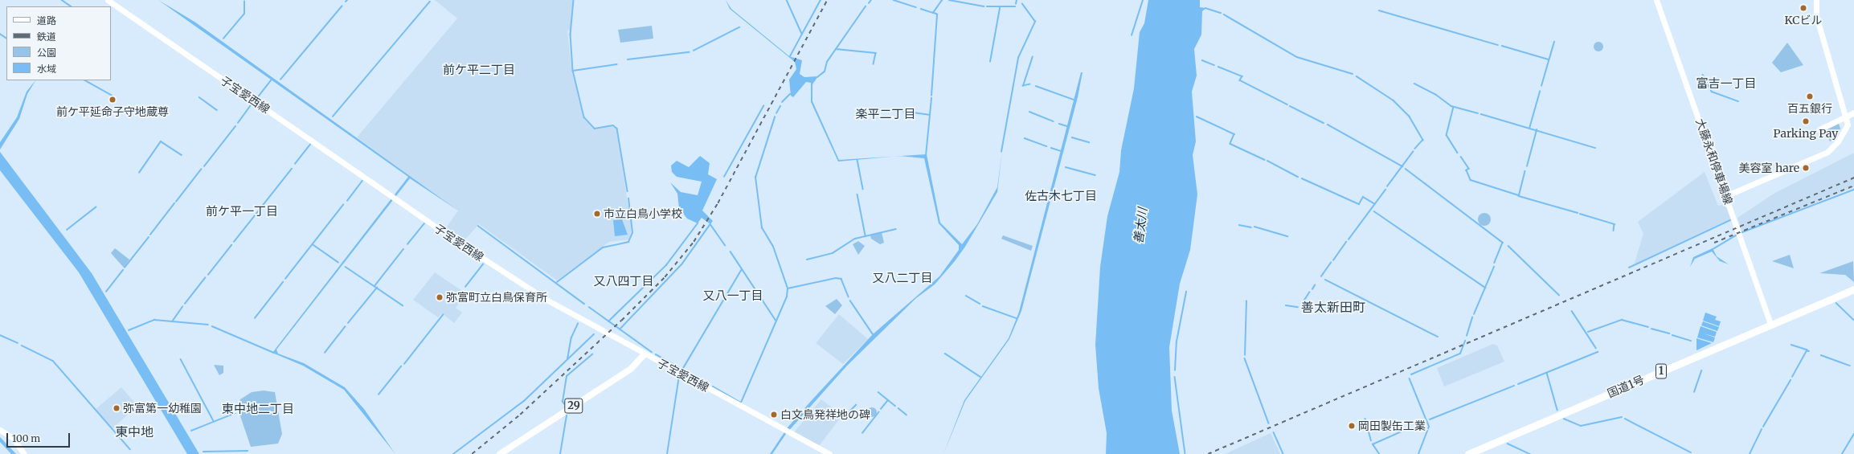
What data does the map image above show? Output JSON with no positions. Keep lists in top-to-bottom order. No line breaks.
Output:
{"streets":{"highway":["1","国道1号"],"main road":["子宝愛西線","大藤永和停車場線","29"]},"crossings":[["子宝愛西線","29"],["大藤永和停車場線","国道1号"]],"districts":["前ケ平二丁目","富吉一丁目","楽平二丁目","佐古木七丁目","前ケ平一丁目","又八二丁目","又八四丁目","又八一丁目","善太新田町","東中地二丁目","東中地"],"water":["善太川"],"places":["KCビル","百五銀行","前ケ平延命子守地蔵尊","Parking Pay","美容室 hare","市立白鳥小学校","弥富町立白鳥保育所","弥富第一幼稚園","白文鳥発祥地の碑","岡田製缶工業"],"legend":["道路","鉄道","公園","水域"],"scale_bar":"100 m"}
